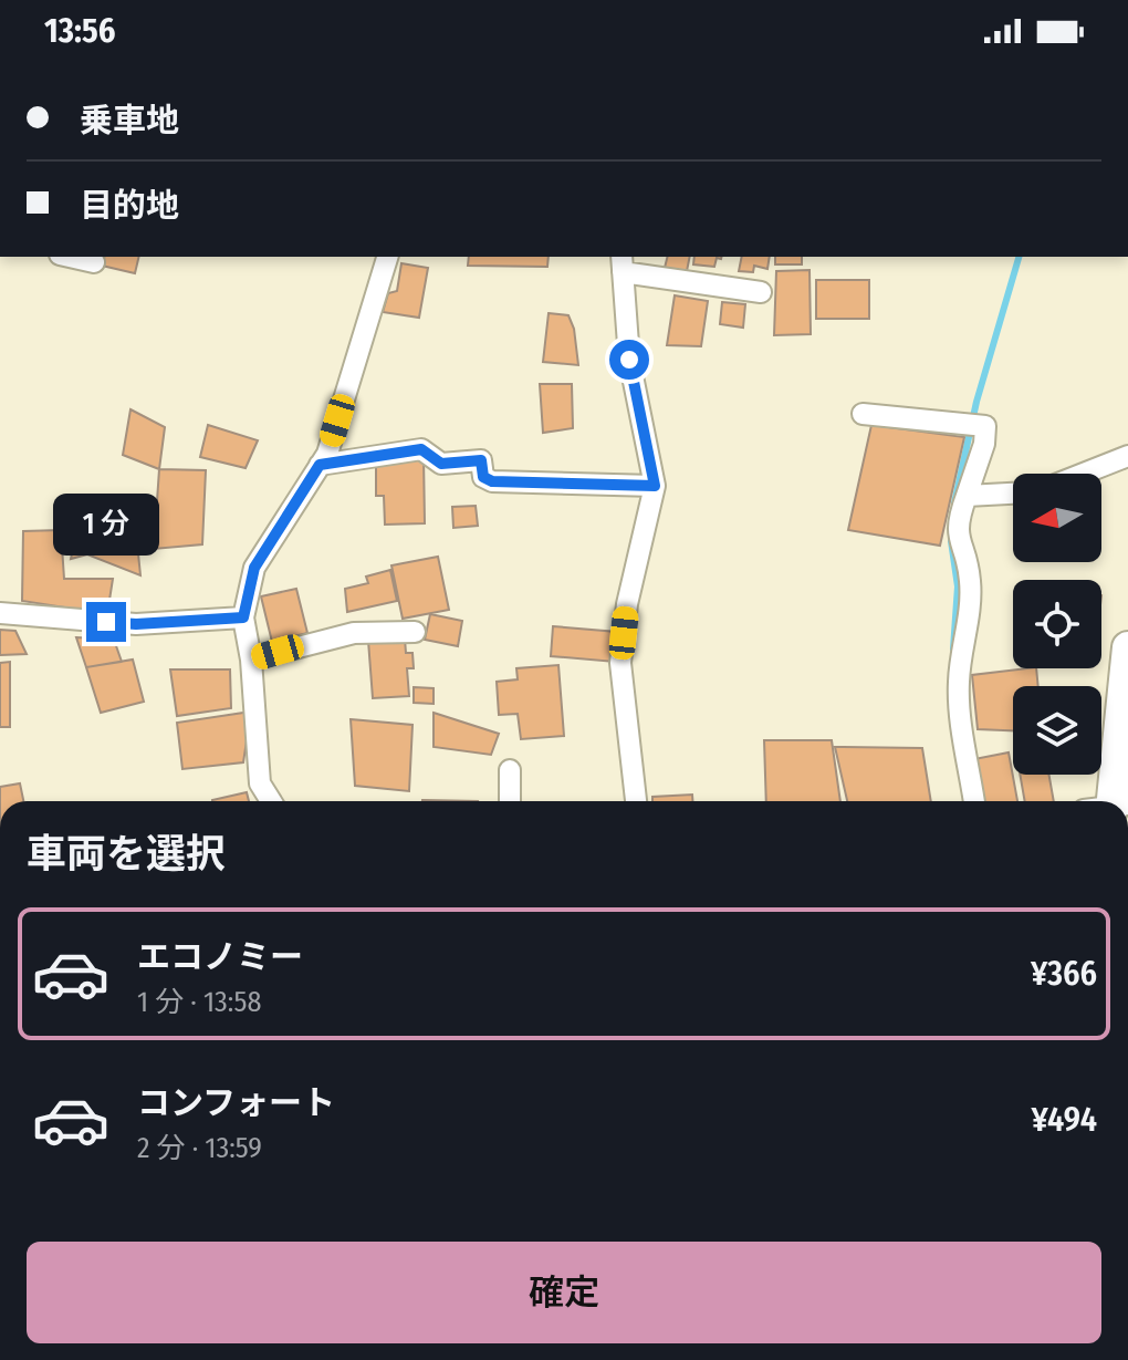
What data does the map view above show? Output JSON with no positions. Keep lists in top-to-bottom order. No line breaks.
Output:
{"north":"left","page":{"status":"13:56","banner":["乗車地","目的地"],"bubble":"1 分","heading":"車両を選択","list":[{"name":"エコノミー","note":"1 分 · 13:58","value":"¥366"},{"name":"コンフォート","note":"2 分 · 13:59","value":"¥494"}],"buttons":"確定"}}
